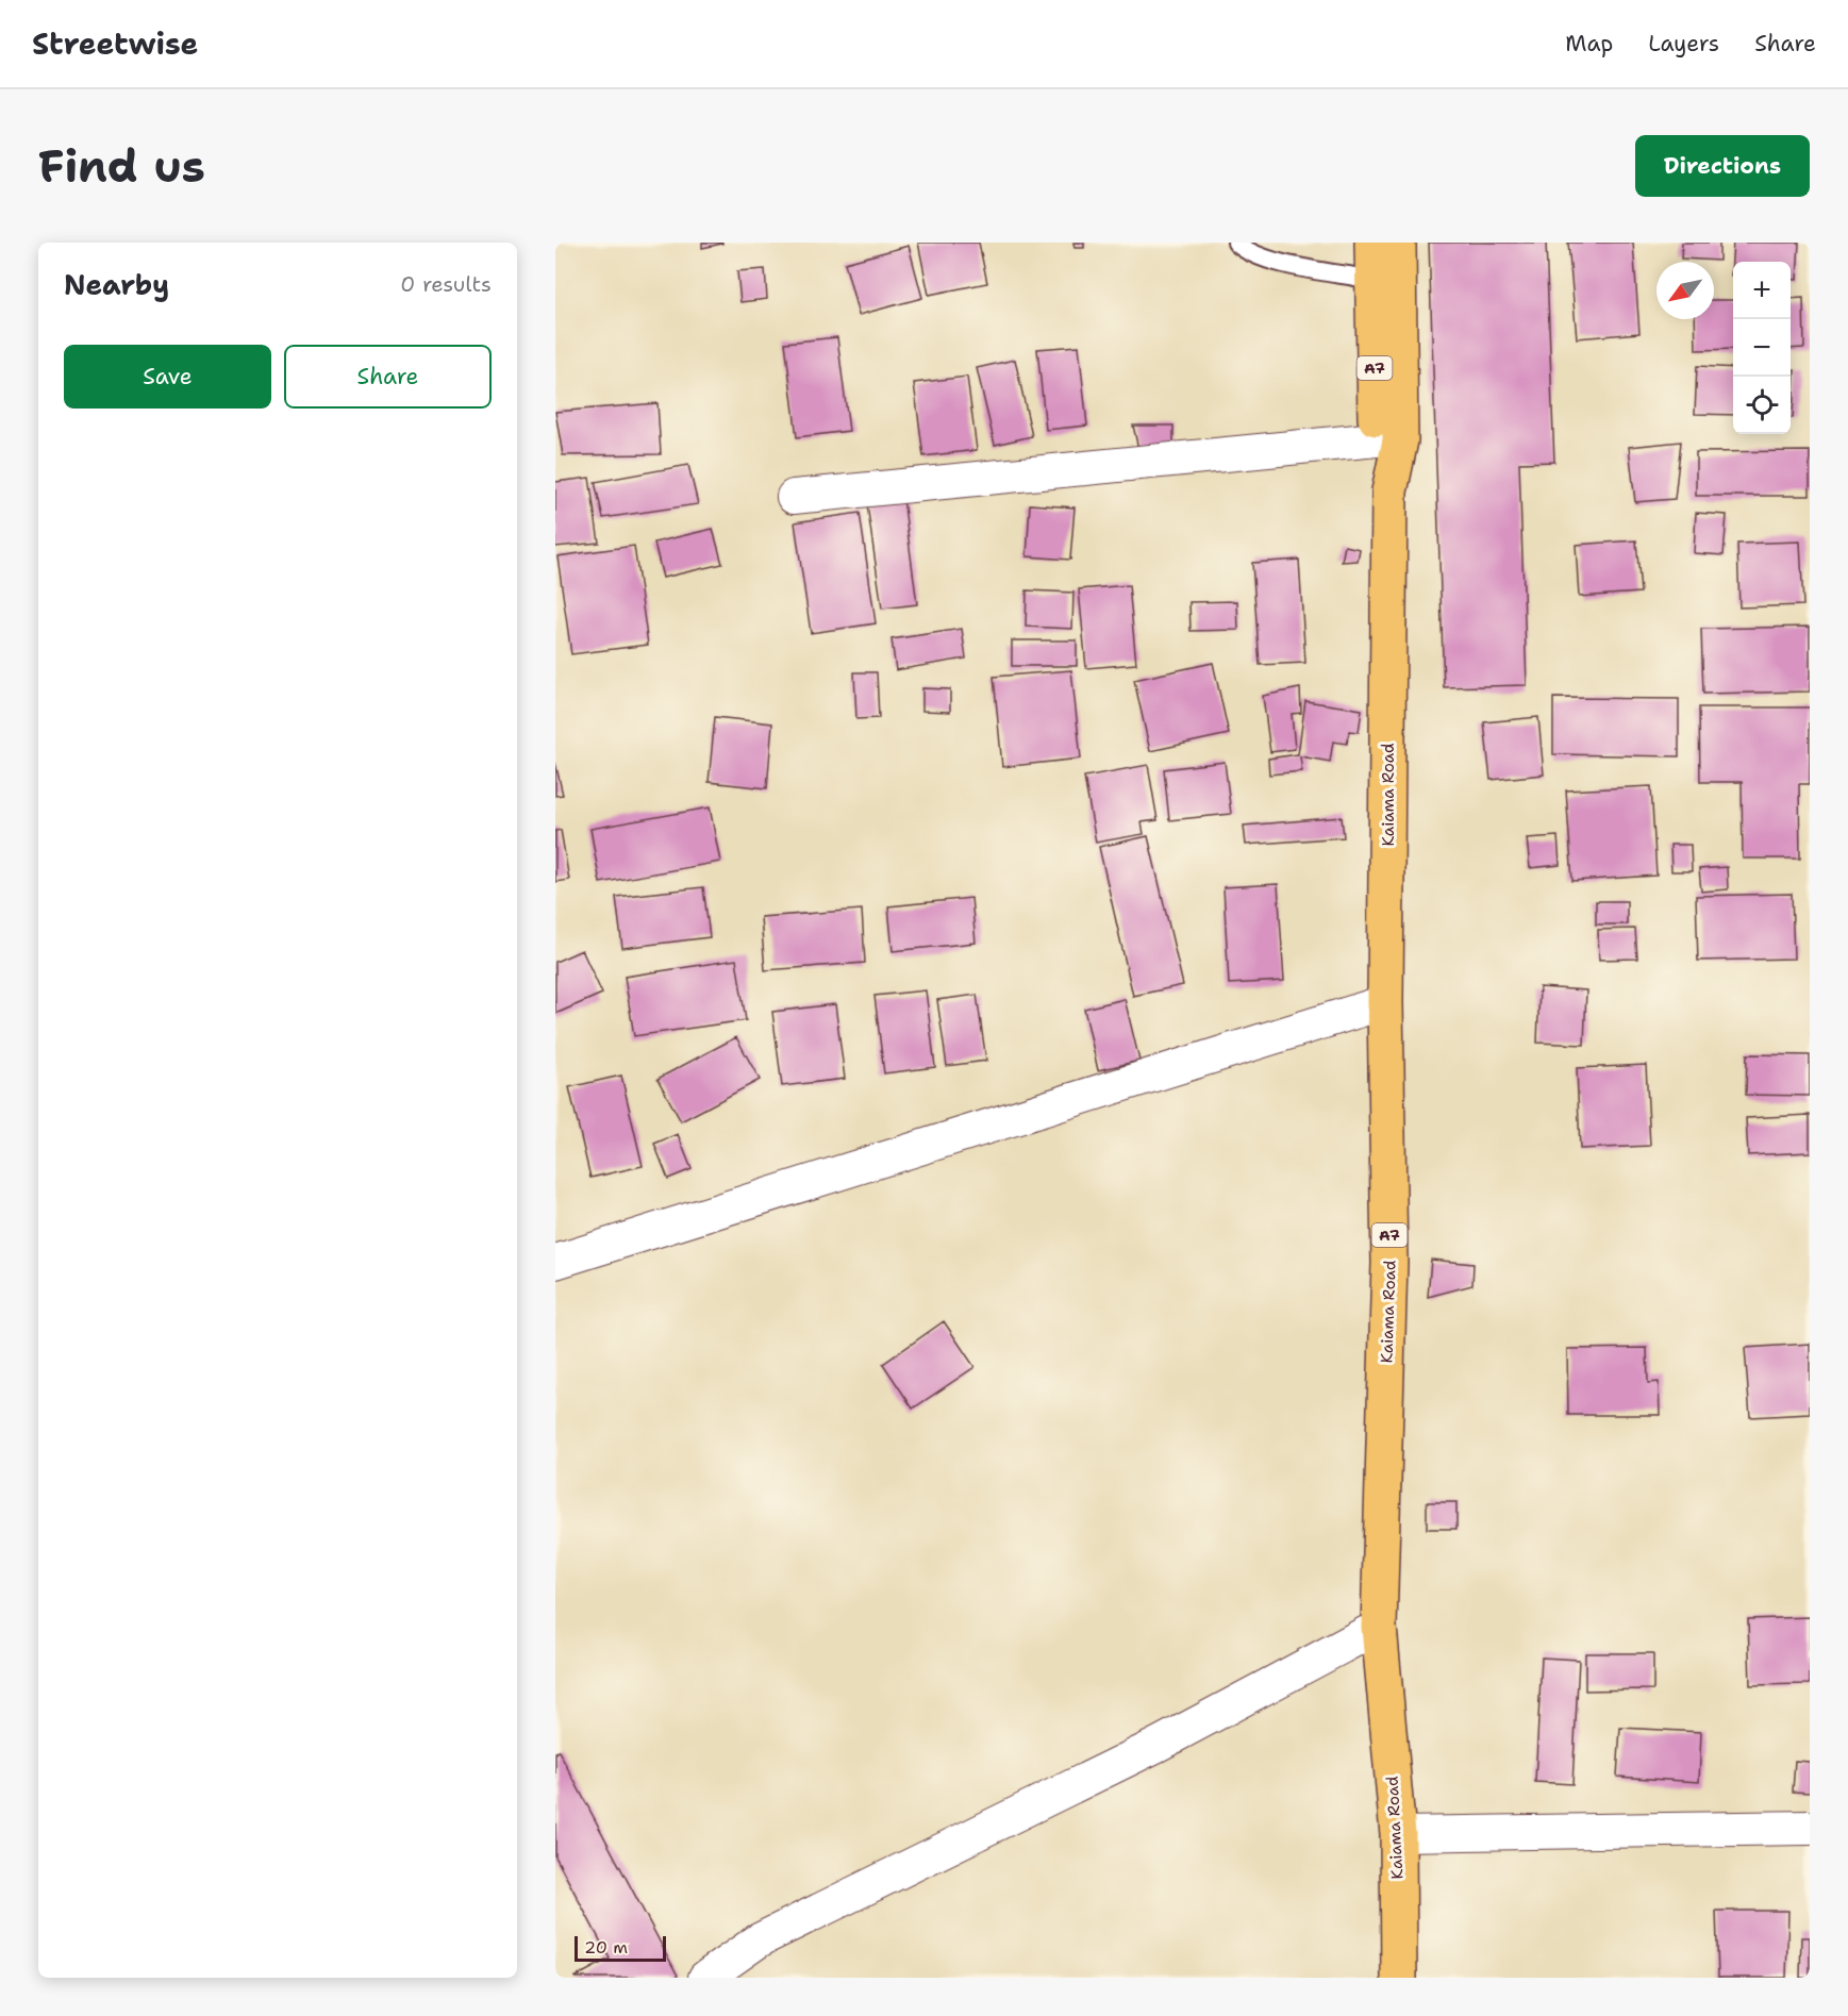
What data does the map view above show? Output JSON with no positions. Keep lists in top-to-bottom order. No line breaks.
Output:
{"streets":{"highway":["A7","Kaiama Road"]},"scale_bar":"20 m","north":"bottom left","page":{"header":"Streetwise","nav":["Map","Layers","Share"],"buttons":["Directions",["Save","Share"]],"title":"Find us","heading":["Nearby","0 results"],"map_buttons":["+","−"],"scale":"20 m"}}
